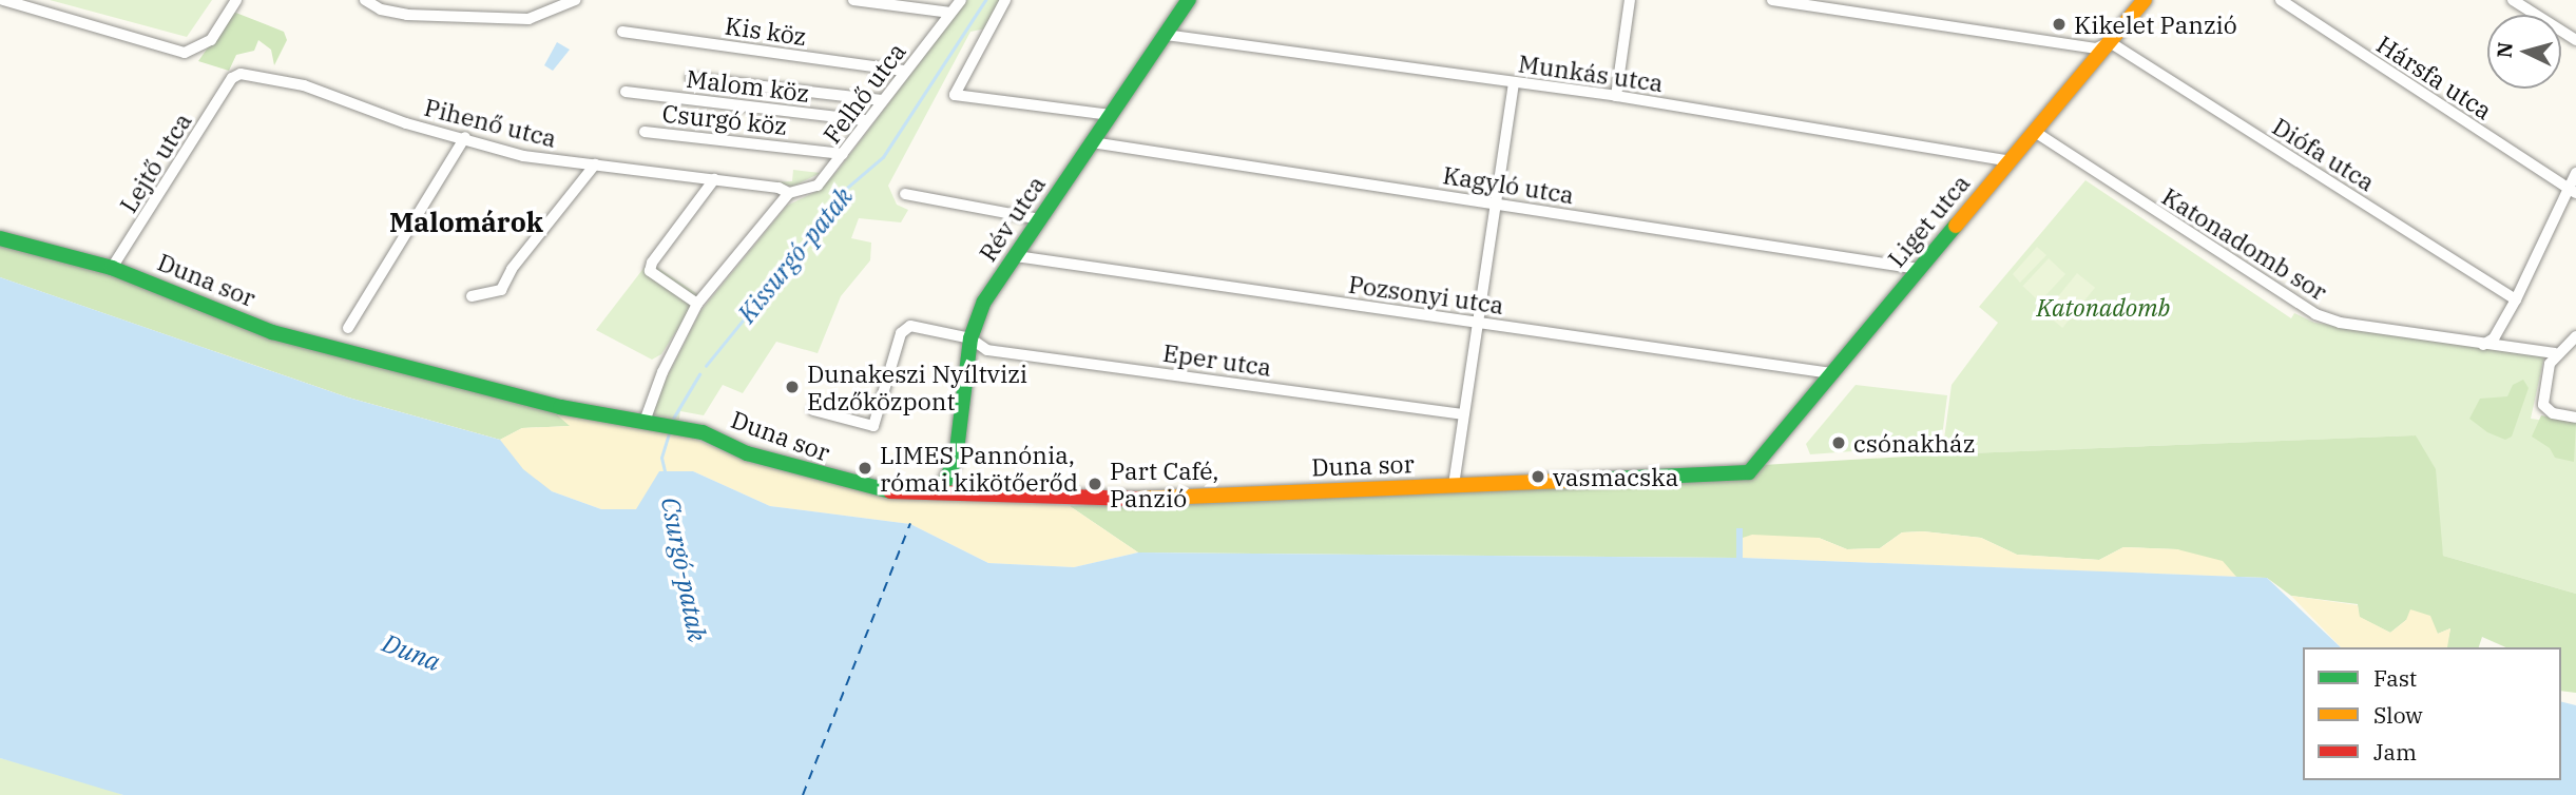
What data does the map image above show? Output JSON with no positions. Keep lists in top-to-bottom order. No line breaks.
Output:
{"streets":{"street":["Kis köz","Munkás utca","Hársfa utca","Malom köz","Felhő utca","Csurgó köz","Pihenő utca","Diófa utca","Lejtő utca","Kagyló utca","Rév utca","Liget utca","Katonadomb sor","Duna sor","Pozsonyi utca","Eper utca"]},"crossings":[["Kis köz","Felhő utca"],["Munkás utca","Rév utca"],["Munkás utca","Liget utca"],["Malom köz","Felhő utca"],["Felhő utca","Csurgó köz"],["Felhő utca","Pihenő utca"],["Pihenő utca","Lejtő utca"],["Diófa utca","Liget utca"],["Lejtő utca","Duna sor"],["Kagyló utca","Rév utca"],["Kagyló utca","Liget utca"],["Rév utca","Duna sor"],["Rév utca","Pozsonyi utca"],["Rév utca","Eper utca"],["Liget utca","Katonadomb sor"],["Liget utca","Duna sor"],["Liget utca","Pozsonyi utca"]],"districts":["Malomárok"],"water":["Kissurgó-patak","Csurgó-patak","Duna"],"parks":["Katonadomb"],"places":["Kikelet Panzió","Dunakeszi Nyíltvizi Edzőközpont","csónakház","LIMES Pannónia, római kikötőerőd","vasmacska","Part Café, Panzió"],"legend":["Fast","Slow","Jam"],"north":"left"}
